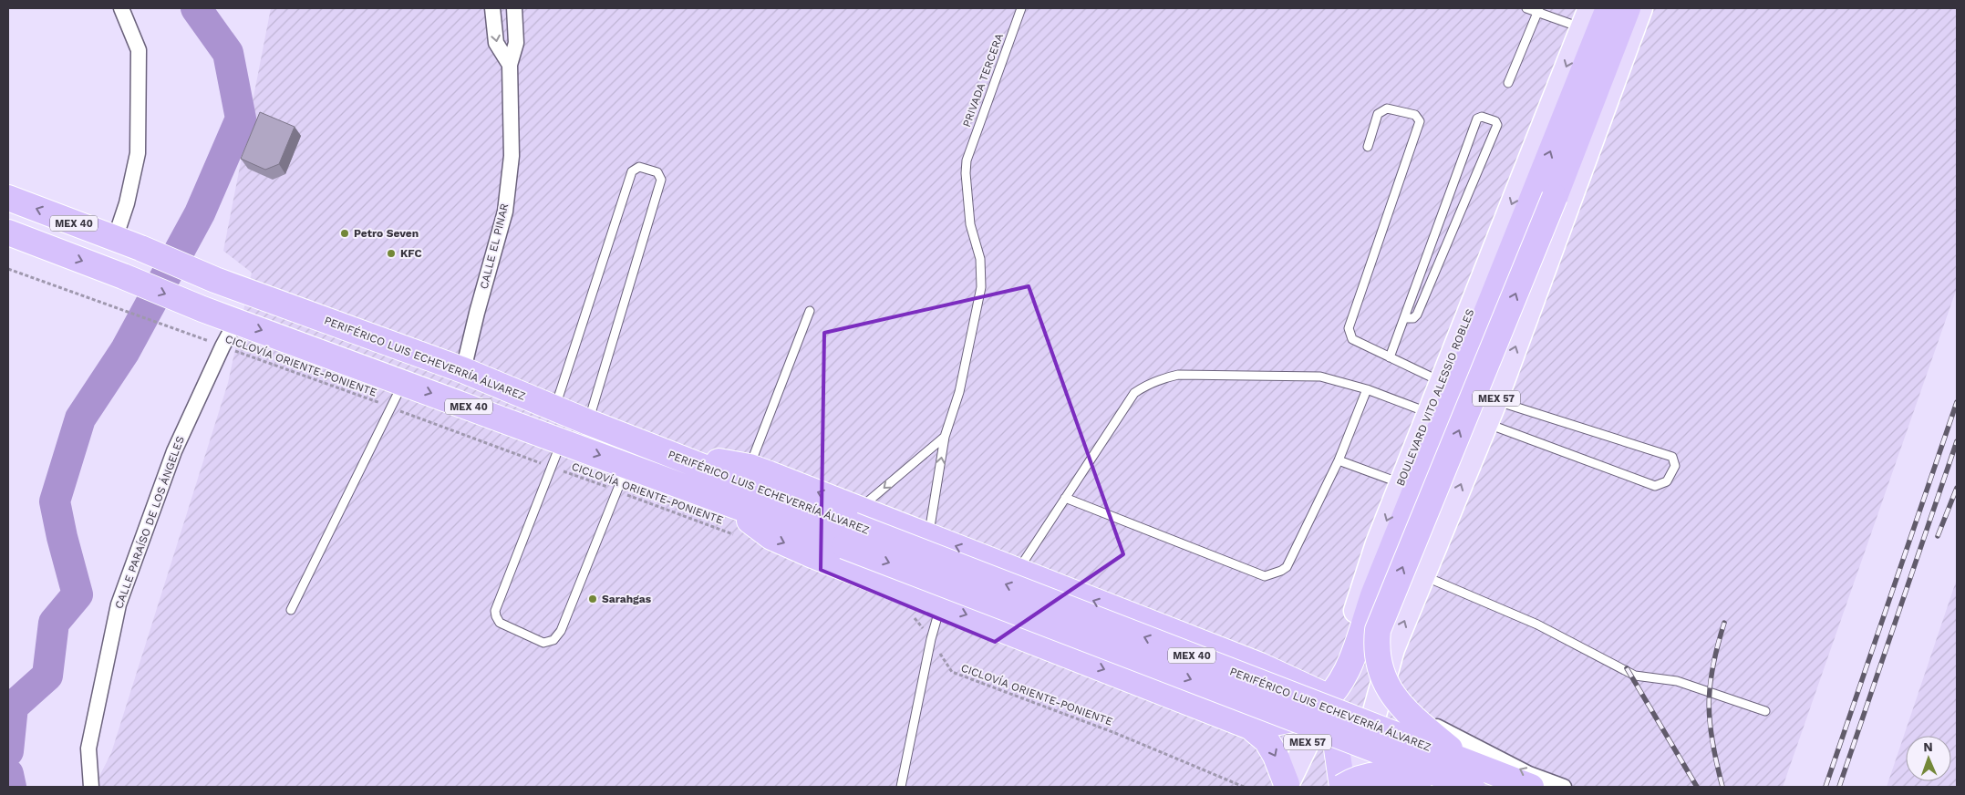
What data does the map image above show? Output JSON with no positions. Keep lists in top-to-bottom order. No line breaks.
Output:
{"streets":{"highway":["MEX 40","PERIFÉRICO LUIS ECHEVERRÍA ÁLVAREZ"],"main road":["BOULEVARD VITO ALESSIO ROBLES","MEX 57"],"street":["CALLE EL PINAR","CALLE PARAÍSO DE LOS ÁNGELES"],"lane":["PRIVADA TERCERA"],"path":["CICLOVÍA ORIENTE-PONIENTE"]},"crossings":[["CALLE EL PINAR","PERIFÉRICO LUIS ECHEVERRÍA ÁLVAREZ"],["PERIFÉRICO LUIS ECHEVERRÍA ÁLVAREZ","CALLE PARAÍSO DE LOS ÁNGELES"],["CICLOVÍA ORIENTE-PONIENTE","CALLE PARAÍSO DE LOS ÁNGELES"]],"places":["Petro Seven","KFC","Sarahgas"],"north":"top"}
